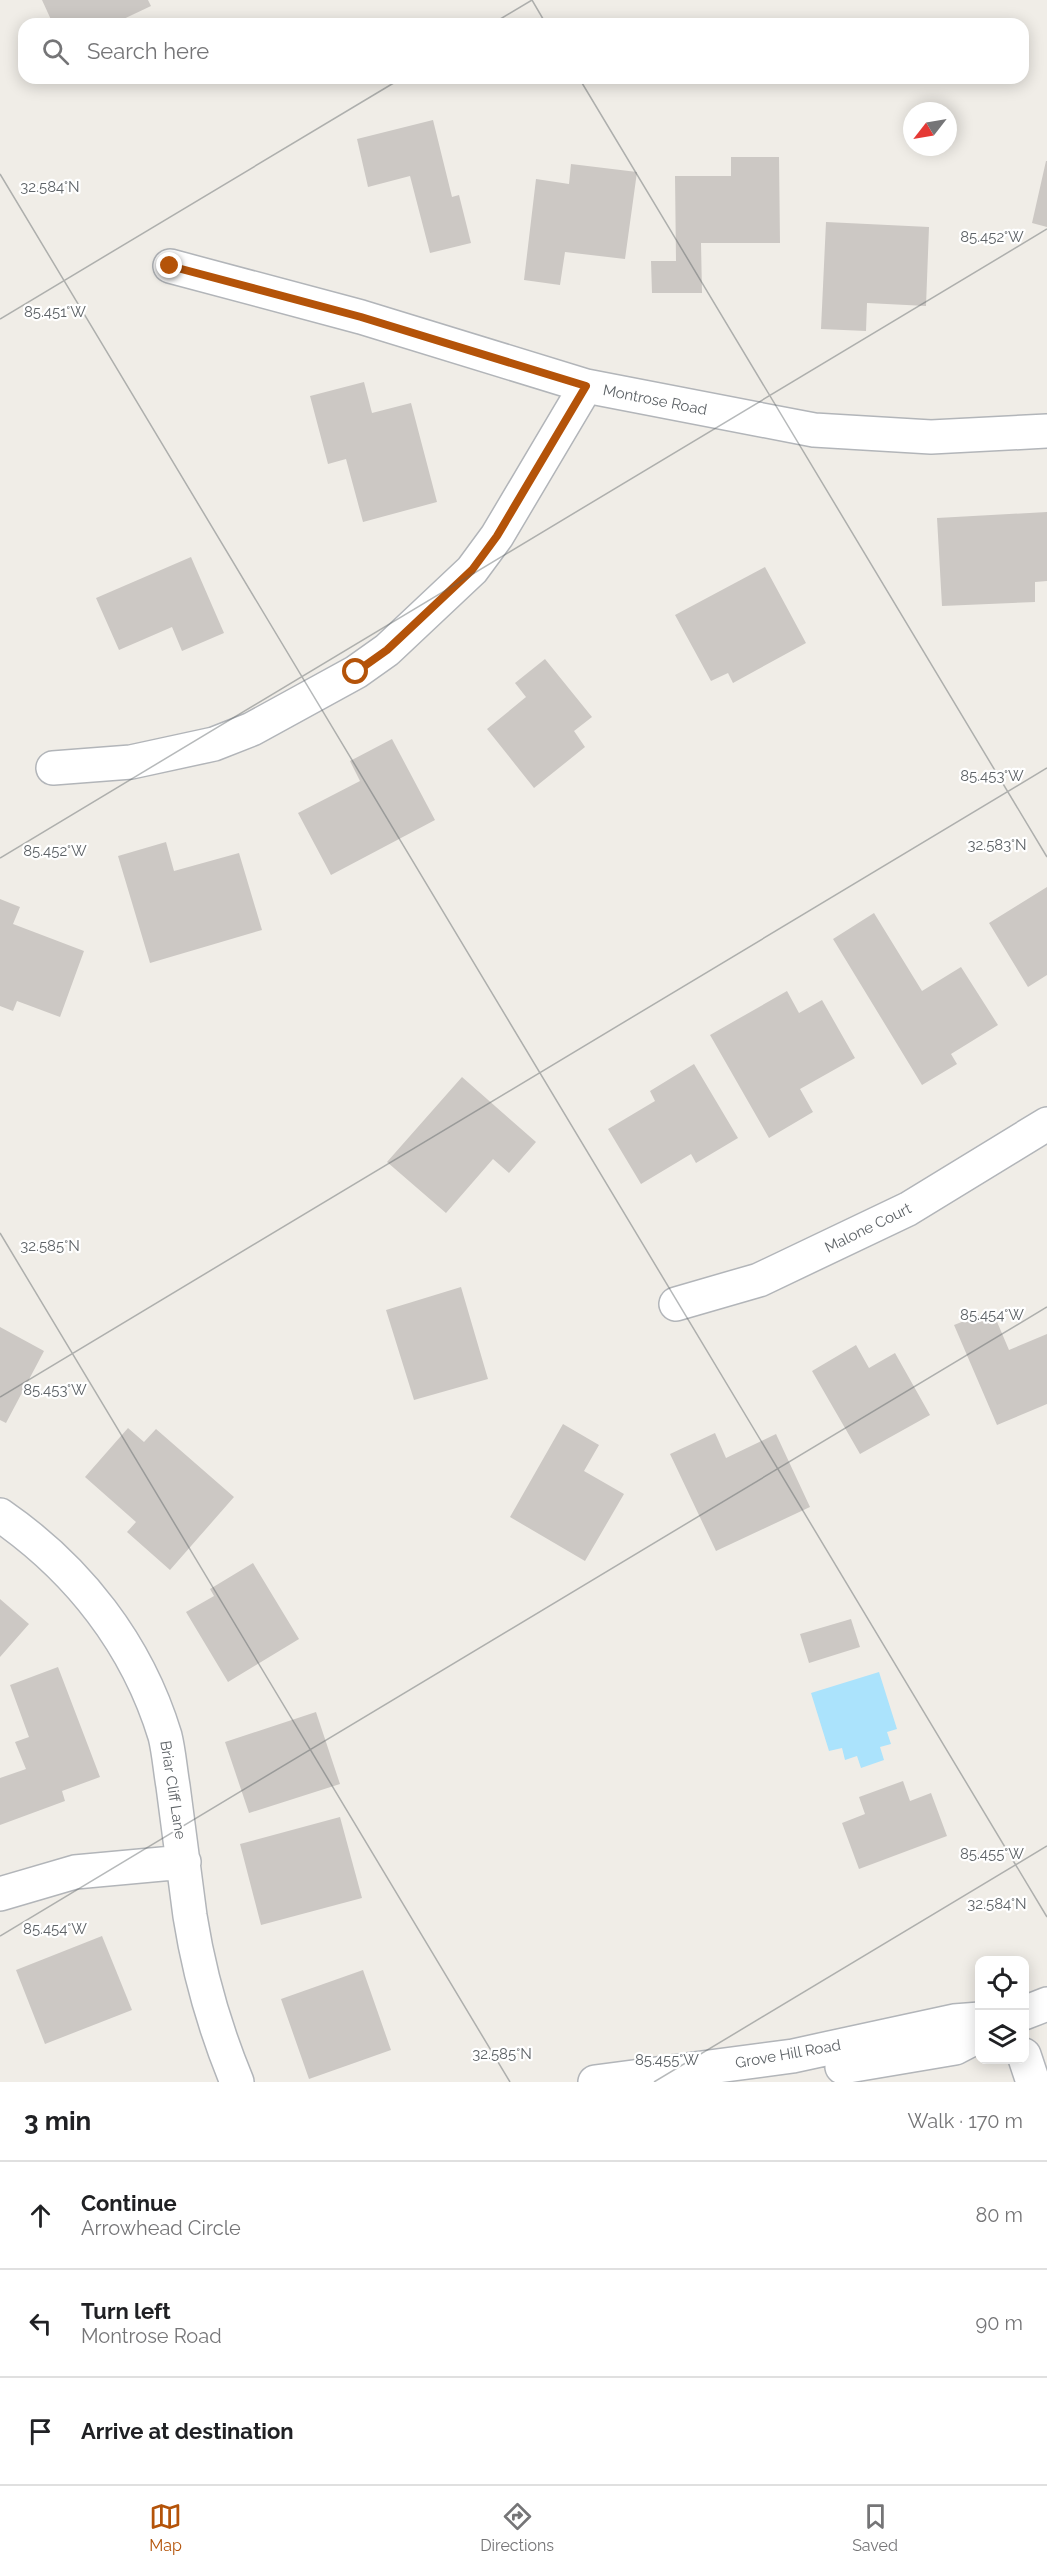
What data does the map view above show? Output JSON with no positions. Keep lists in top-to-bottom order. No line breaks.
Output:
{"streets":{"street":["Montrose Road","Malone Court","Briar Cliff Lane","Grove Hill Road"]},"north":"bottom left","page":{"search":"Search here","heading":["3 min","Walk · 170 m"],"list":[["Continue","Arrowhead Circle","80 m"],["Turn left","Montrose Road","90 m"],"Arrive at destination"],"nav":["Map","Directions","Saved"]},"coordinates":["32.584°N","85.452°W","85.451°W","85.453°W","32.583°N","32.585°N","85.454°W","85.455°W"]}
